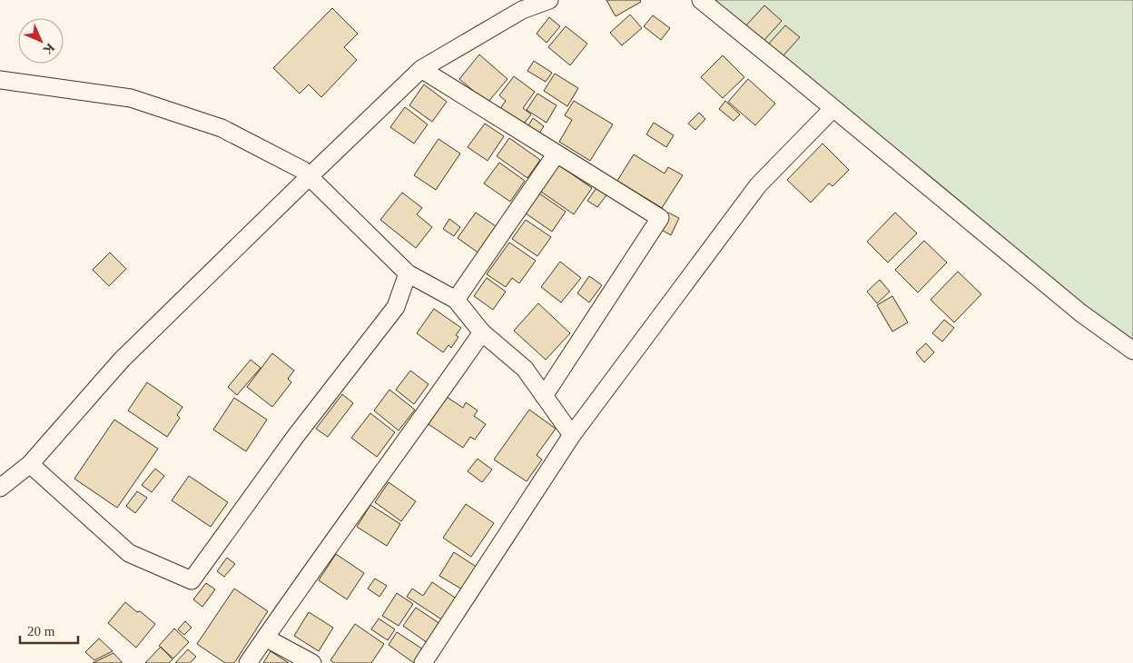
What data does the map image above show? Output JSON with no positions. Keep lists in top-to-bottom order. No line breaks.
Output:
{"scale_bar":"20 m","north":"bottom right"}
